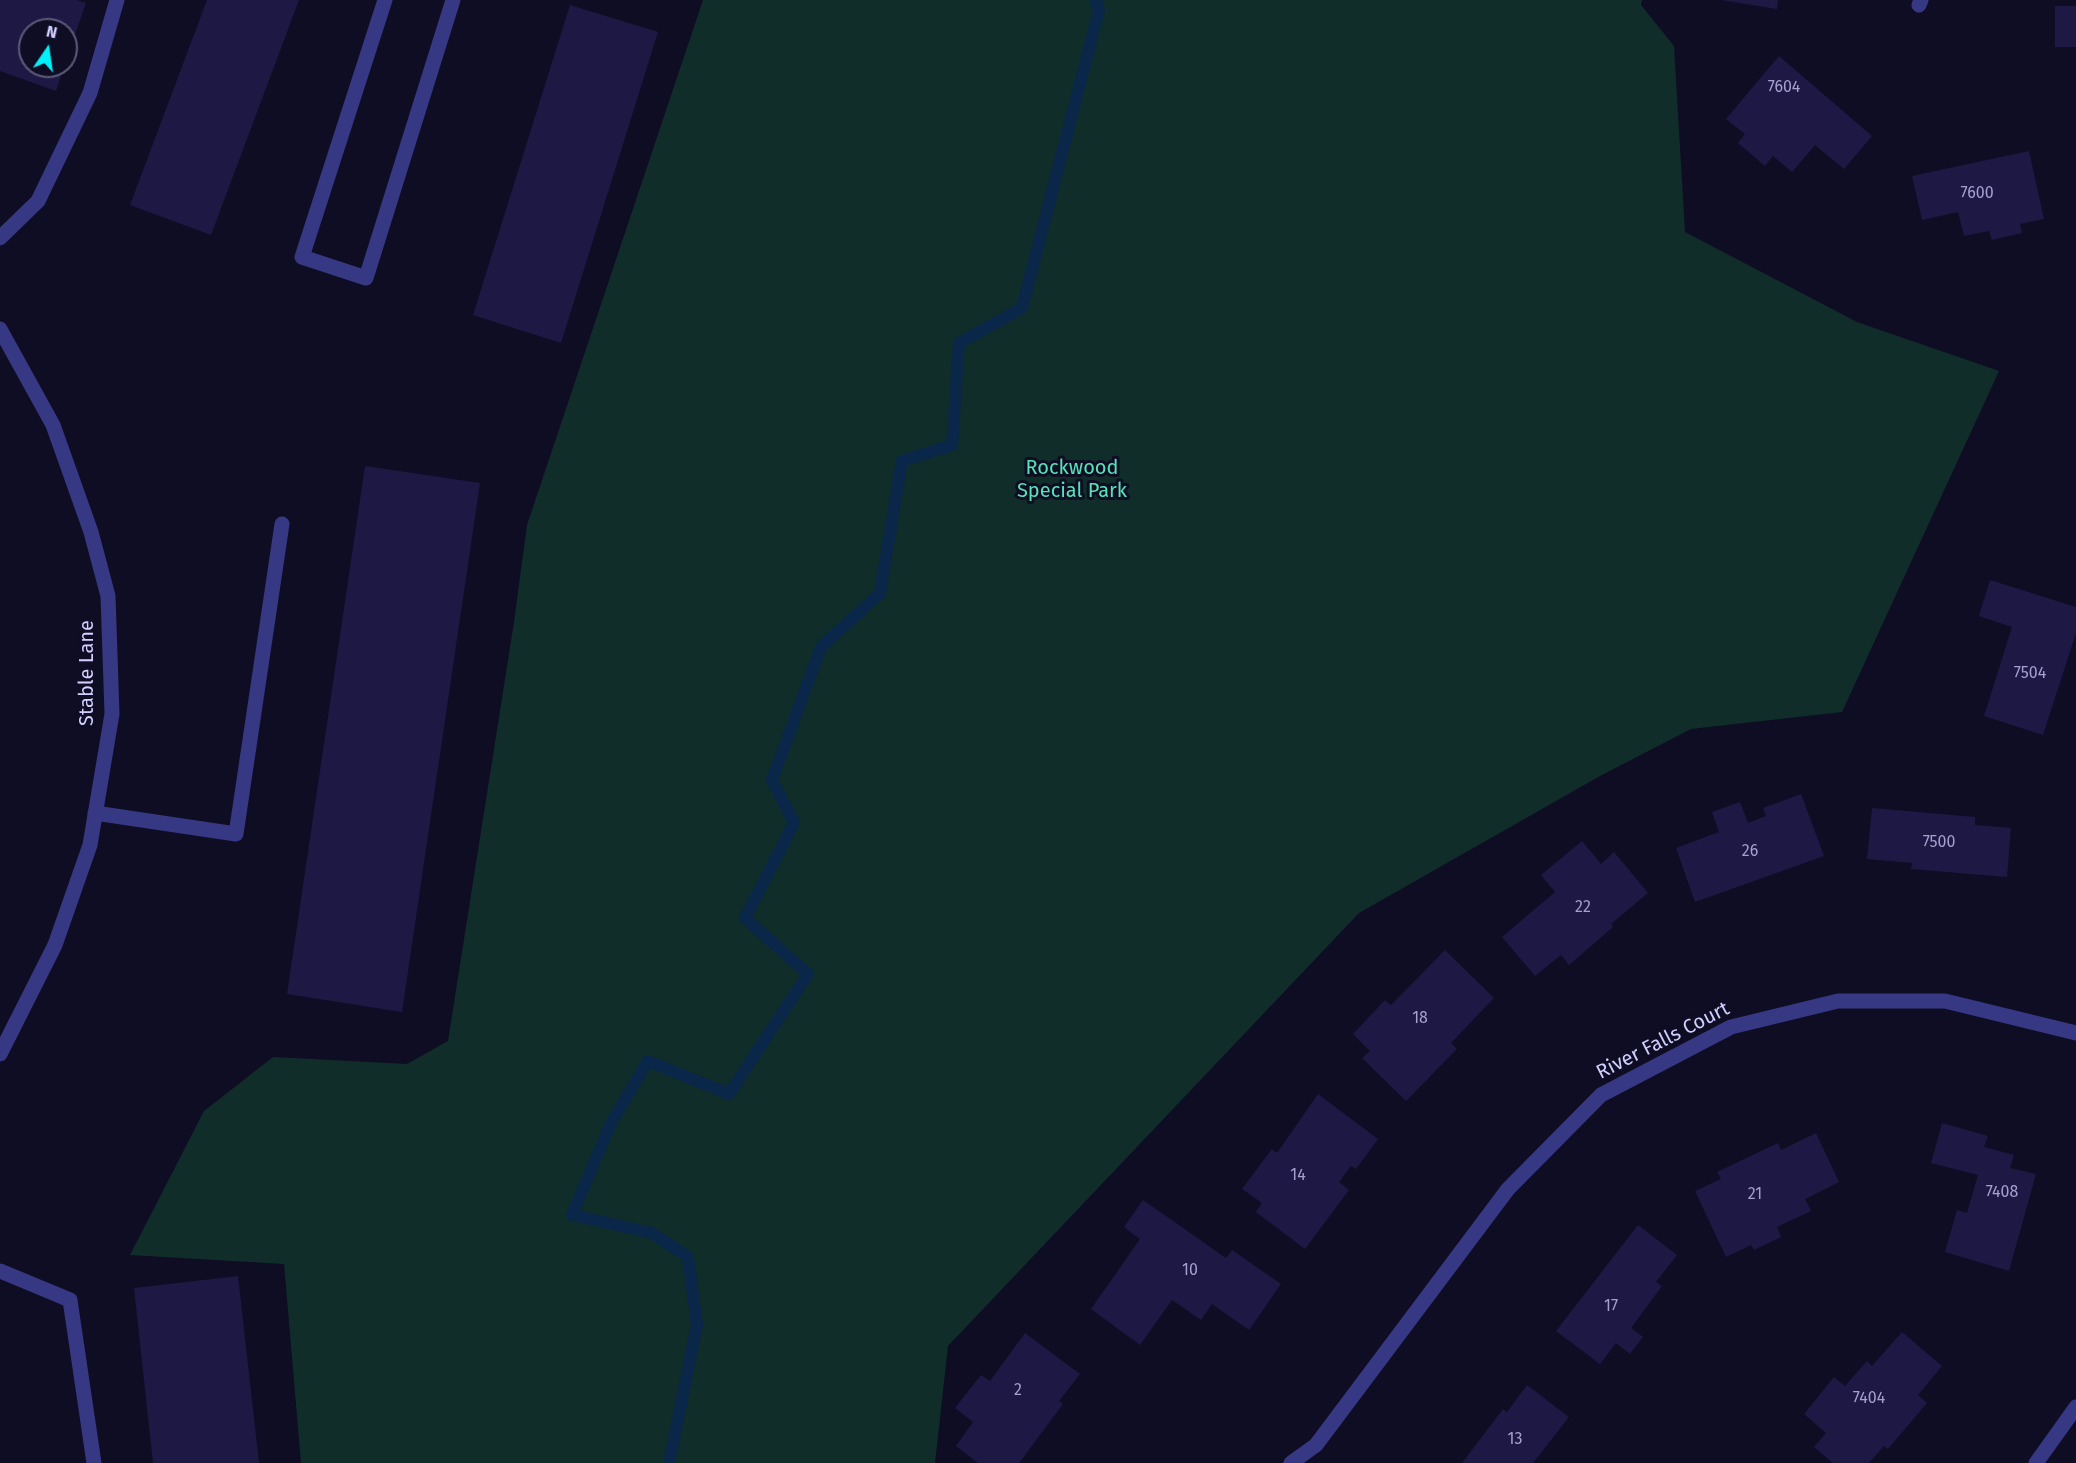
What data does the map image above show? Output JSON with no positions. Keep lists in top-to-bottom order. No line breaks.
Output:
{"streets":{"street":["Stable Lane","River Falls Court"]},"parks":["Rockwood Special Park"],"house_numbers":["7604","7600","7504","7500","26","22","18","14","7408","21","10","17","2","7404","13"],"north":"top"}
